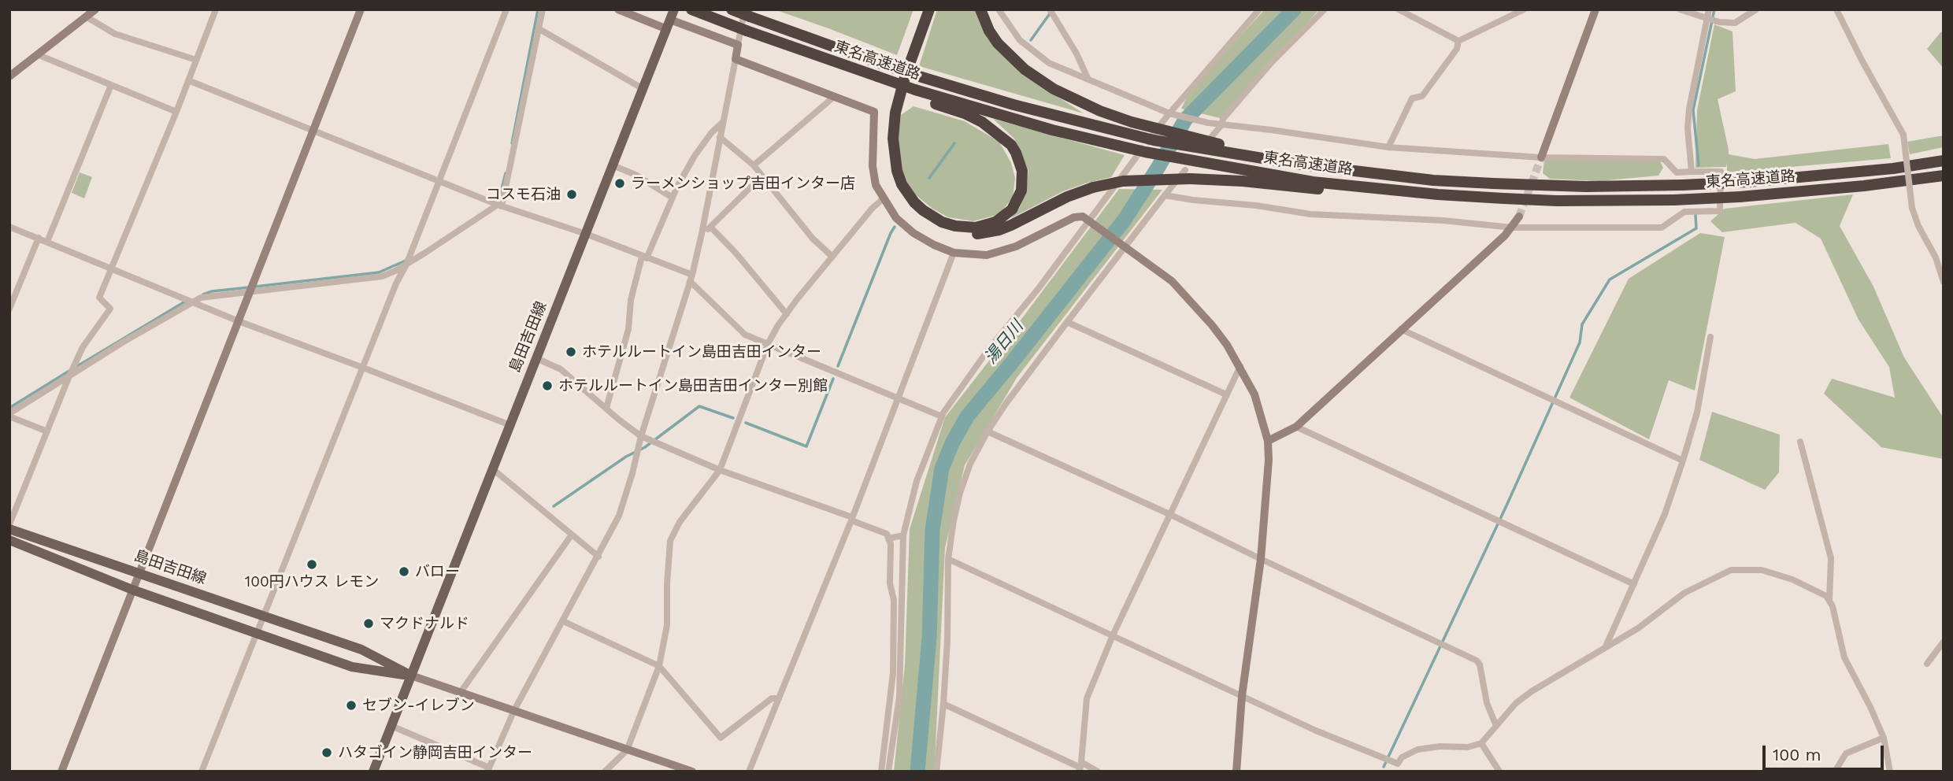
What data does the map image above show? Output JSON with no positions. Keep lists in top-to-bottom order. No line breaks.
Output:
{"streets":{"highway":["東名高速道路"],"main road":["島田吉田線"]},"water":["湯日川"],"places":["ラーメンショップ吉田インター店","コスモ石油","ホテルルートイン島田吉田インター","ホテルルートイン島田吉田インター別館","100円ハウス レモン","バロー","マクドナルド","セブン-イレブン","ハタゴイン静岡吉田インター"],"scale_bar":"100 m"}
